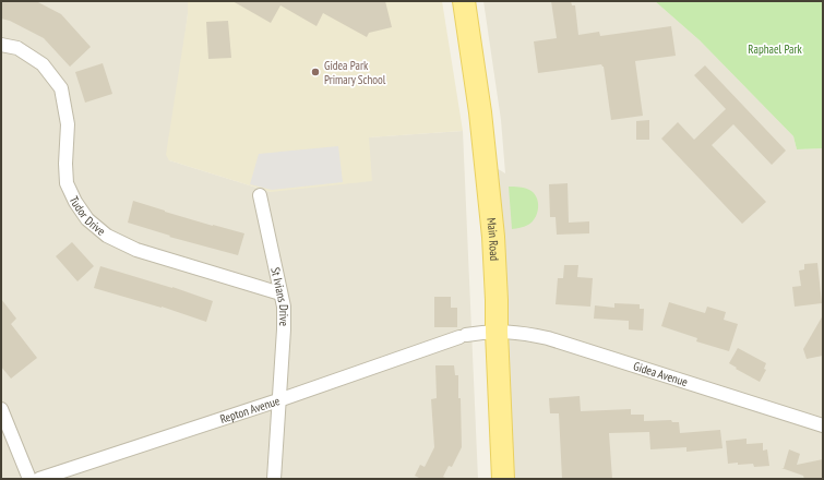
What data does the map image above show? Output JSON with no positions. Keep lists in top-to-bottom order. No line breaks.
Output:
{"streets":{"main road":["Main Road"],"street":["Tudor Drive","St Ivians Drive","Gidea Avenue","Repton Avenue"]},"crossings":[["Tudor Drive","St Ivians Drive"],["Main Road","Gidea Avenue"],["Main Road","Repton Avenue"],["St Ivians Drive","Repton Avenue"],["Gidea Avenue","Repton Avenue"]],"parks":["Raphael Park"],"places":["Gidea Park Primary School"]}
